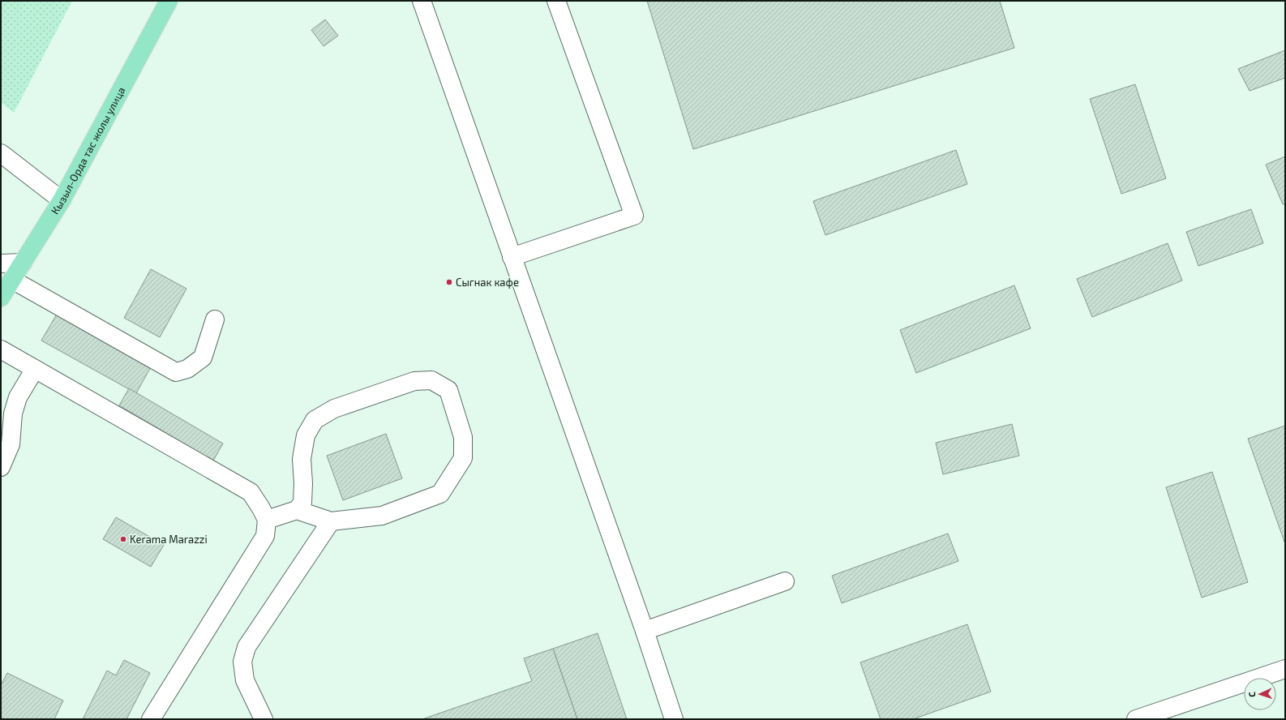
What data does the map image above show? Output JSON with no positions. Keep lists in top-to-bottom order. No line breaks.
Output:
{"streets":{"main road":["Кызыл-Орда тас жолы улица"]},"places":["Сыгнак кафе","Kerama Marazzi"],"north":"left"}
